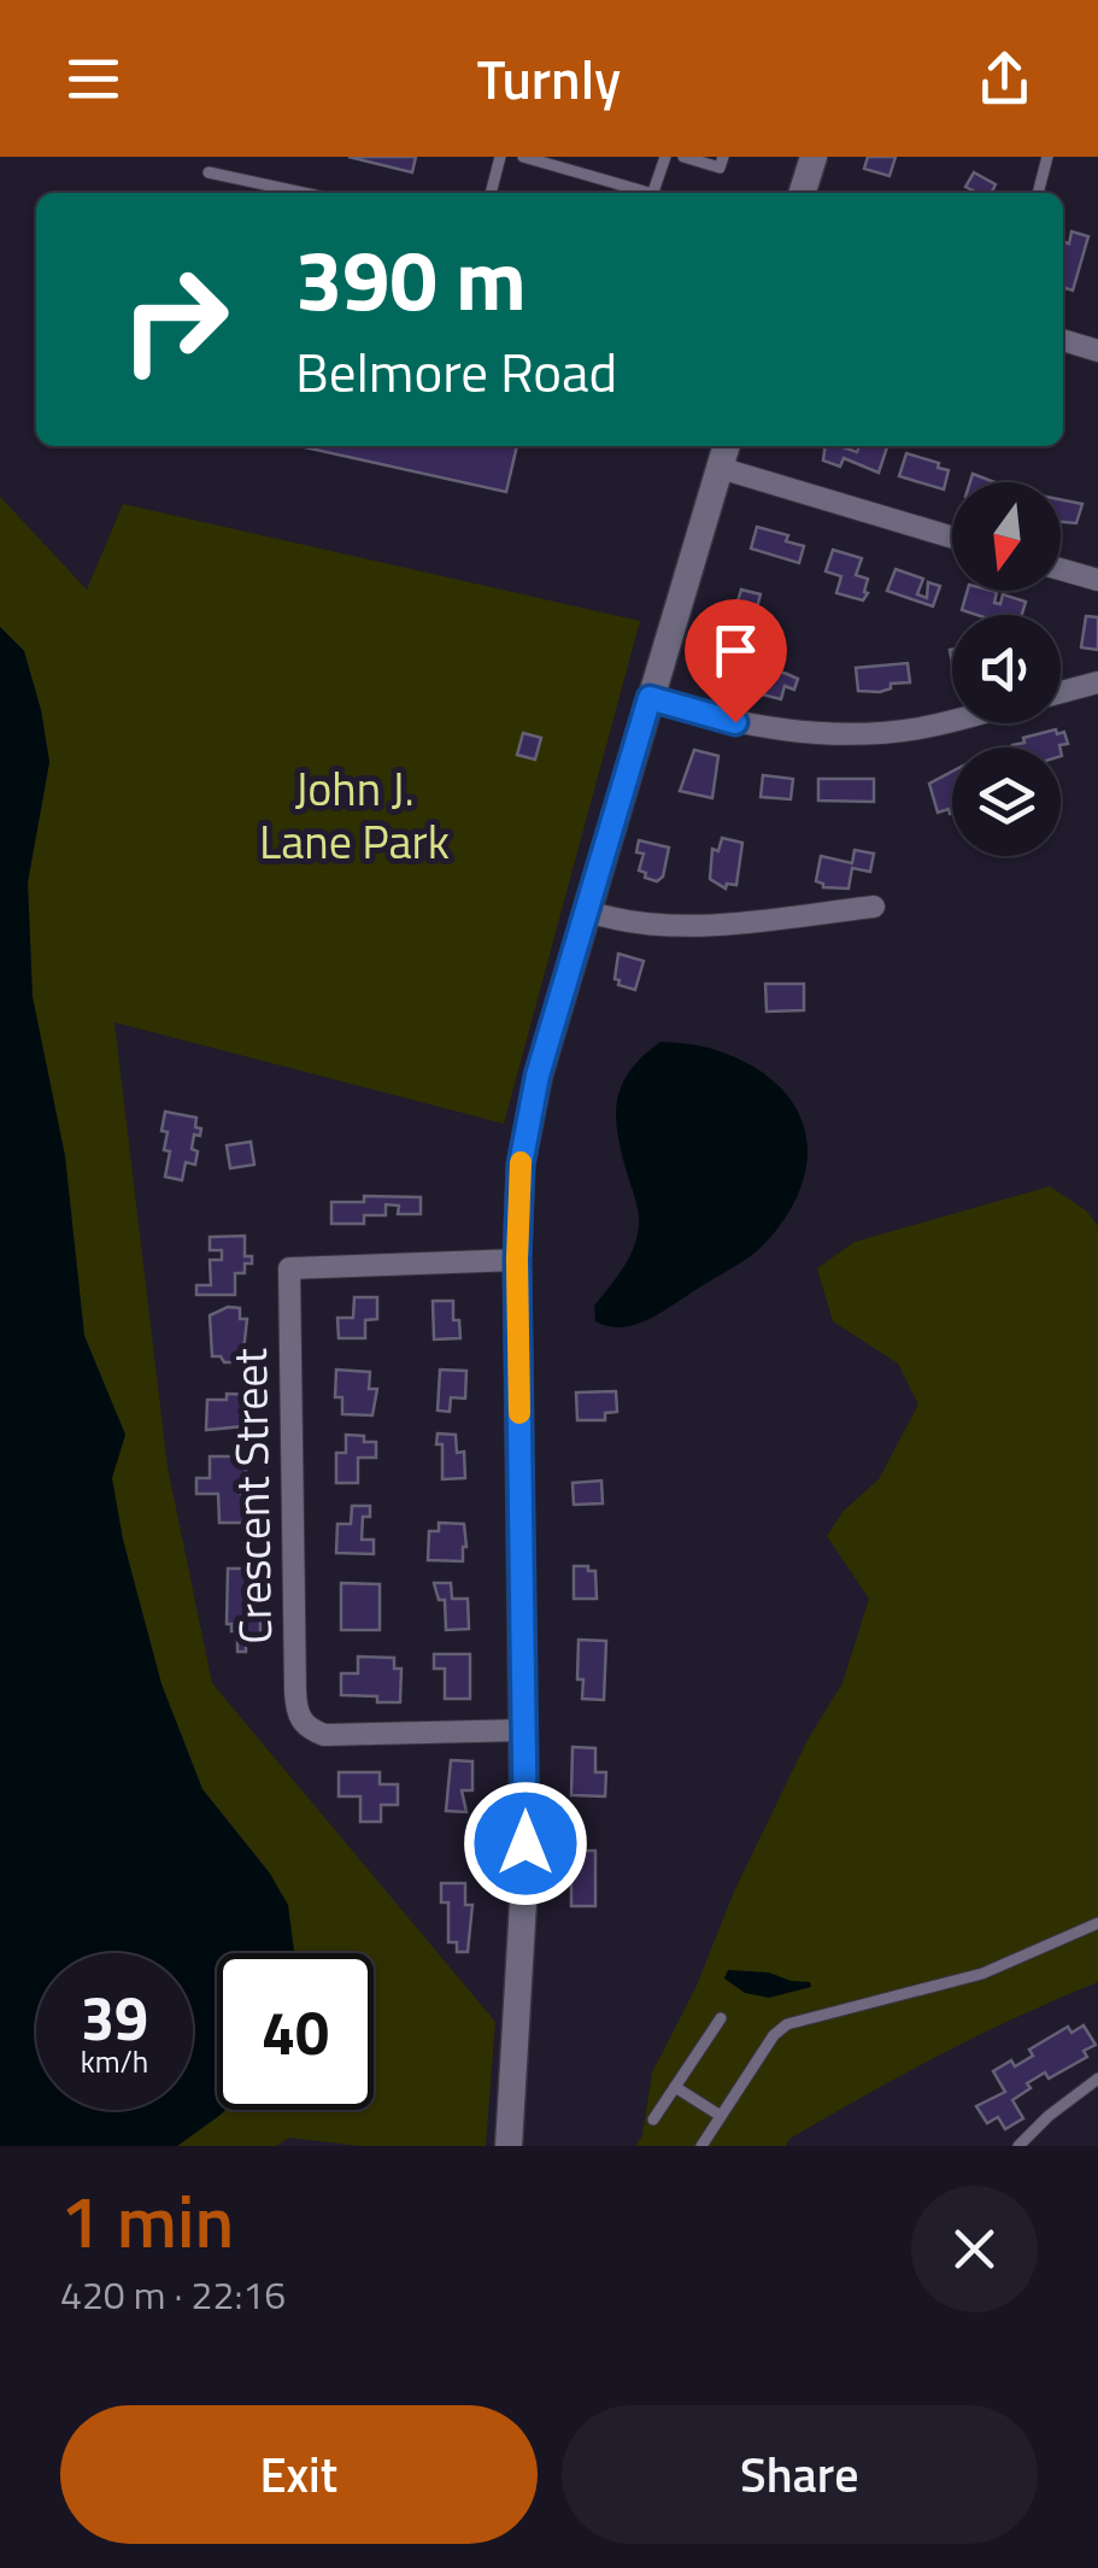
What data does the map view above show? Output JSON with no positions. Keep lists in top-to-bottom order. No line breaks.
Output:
{"streets":{"street":["Crescent Street"]},"parks":["John J. Lane Park"],"north":"bottom","page":{"header":"Turnly","turn":["390 m","Belmore Road"],"speed":"39 km/h","limit":"40","heading":["1 min","420 m · 22:16"],"buttons":["Exit","Share"]}}
